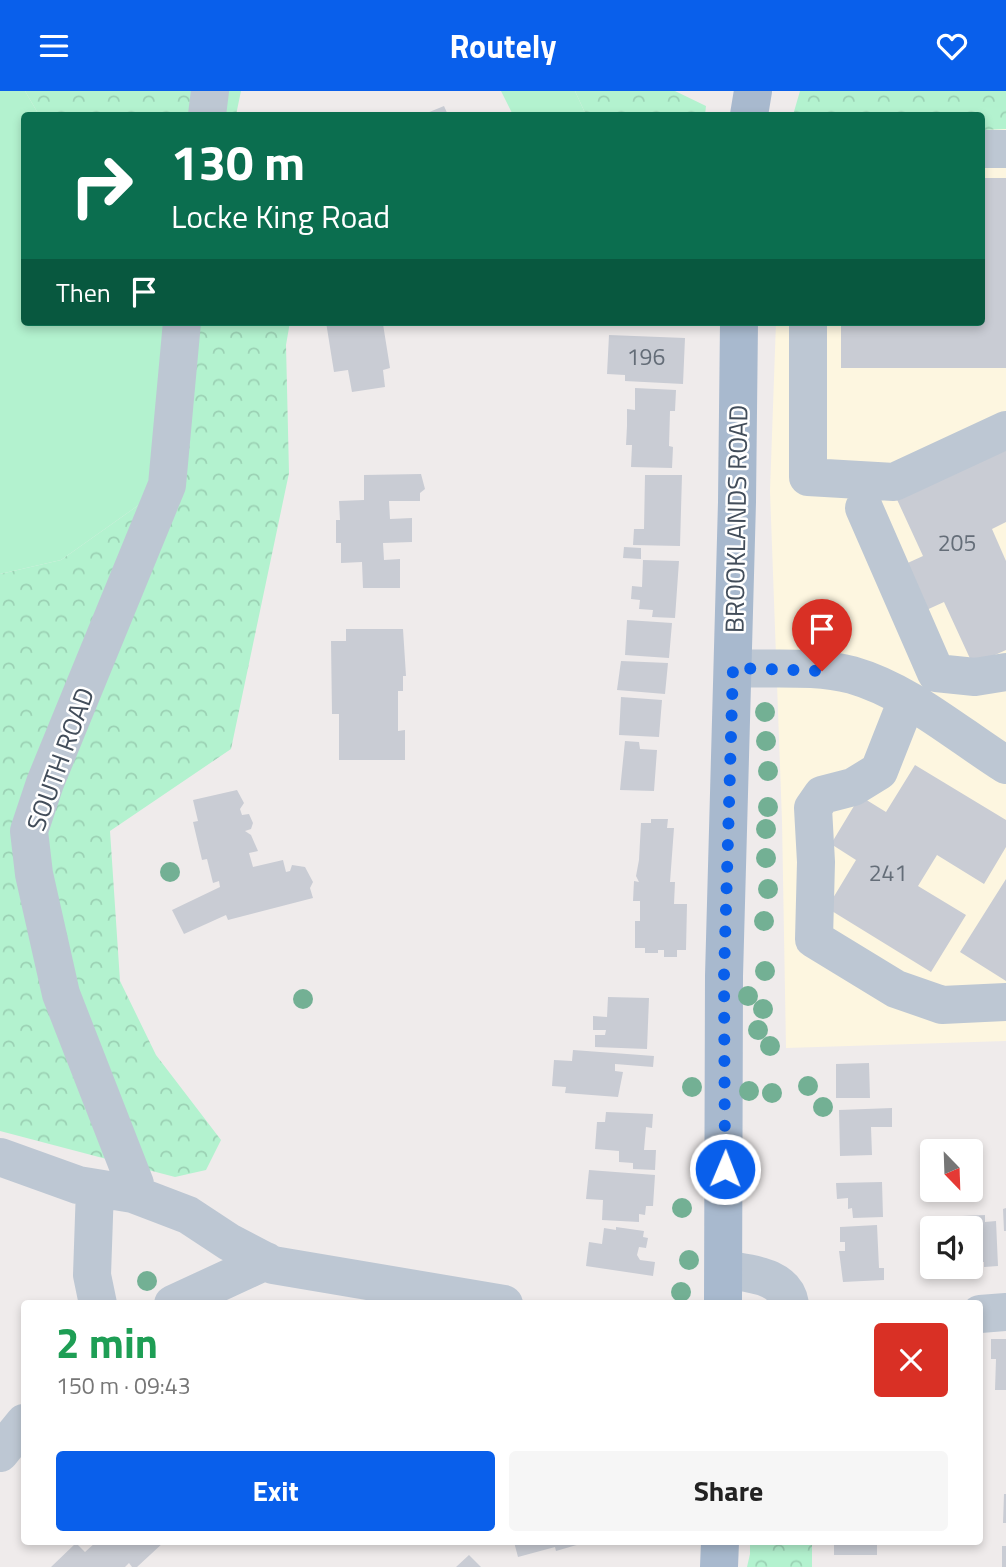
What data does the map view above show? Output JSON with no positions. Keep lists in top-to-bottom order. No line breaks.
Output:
{"streets":{"main road":["BROOKLANDS ROAD"],"street":["SOUTH ROAD"]},"house_numbers":["196","205","241"],"north":"bottom right","page":{"header":"Routely","turn":["130 m","Locke King Road"],"then":"Then","heading":["2 min","150 m · 09:43"],"buttons":["Exit","Share"]}}
